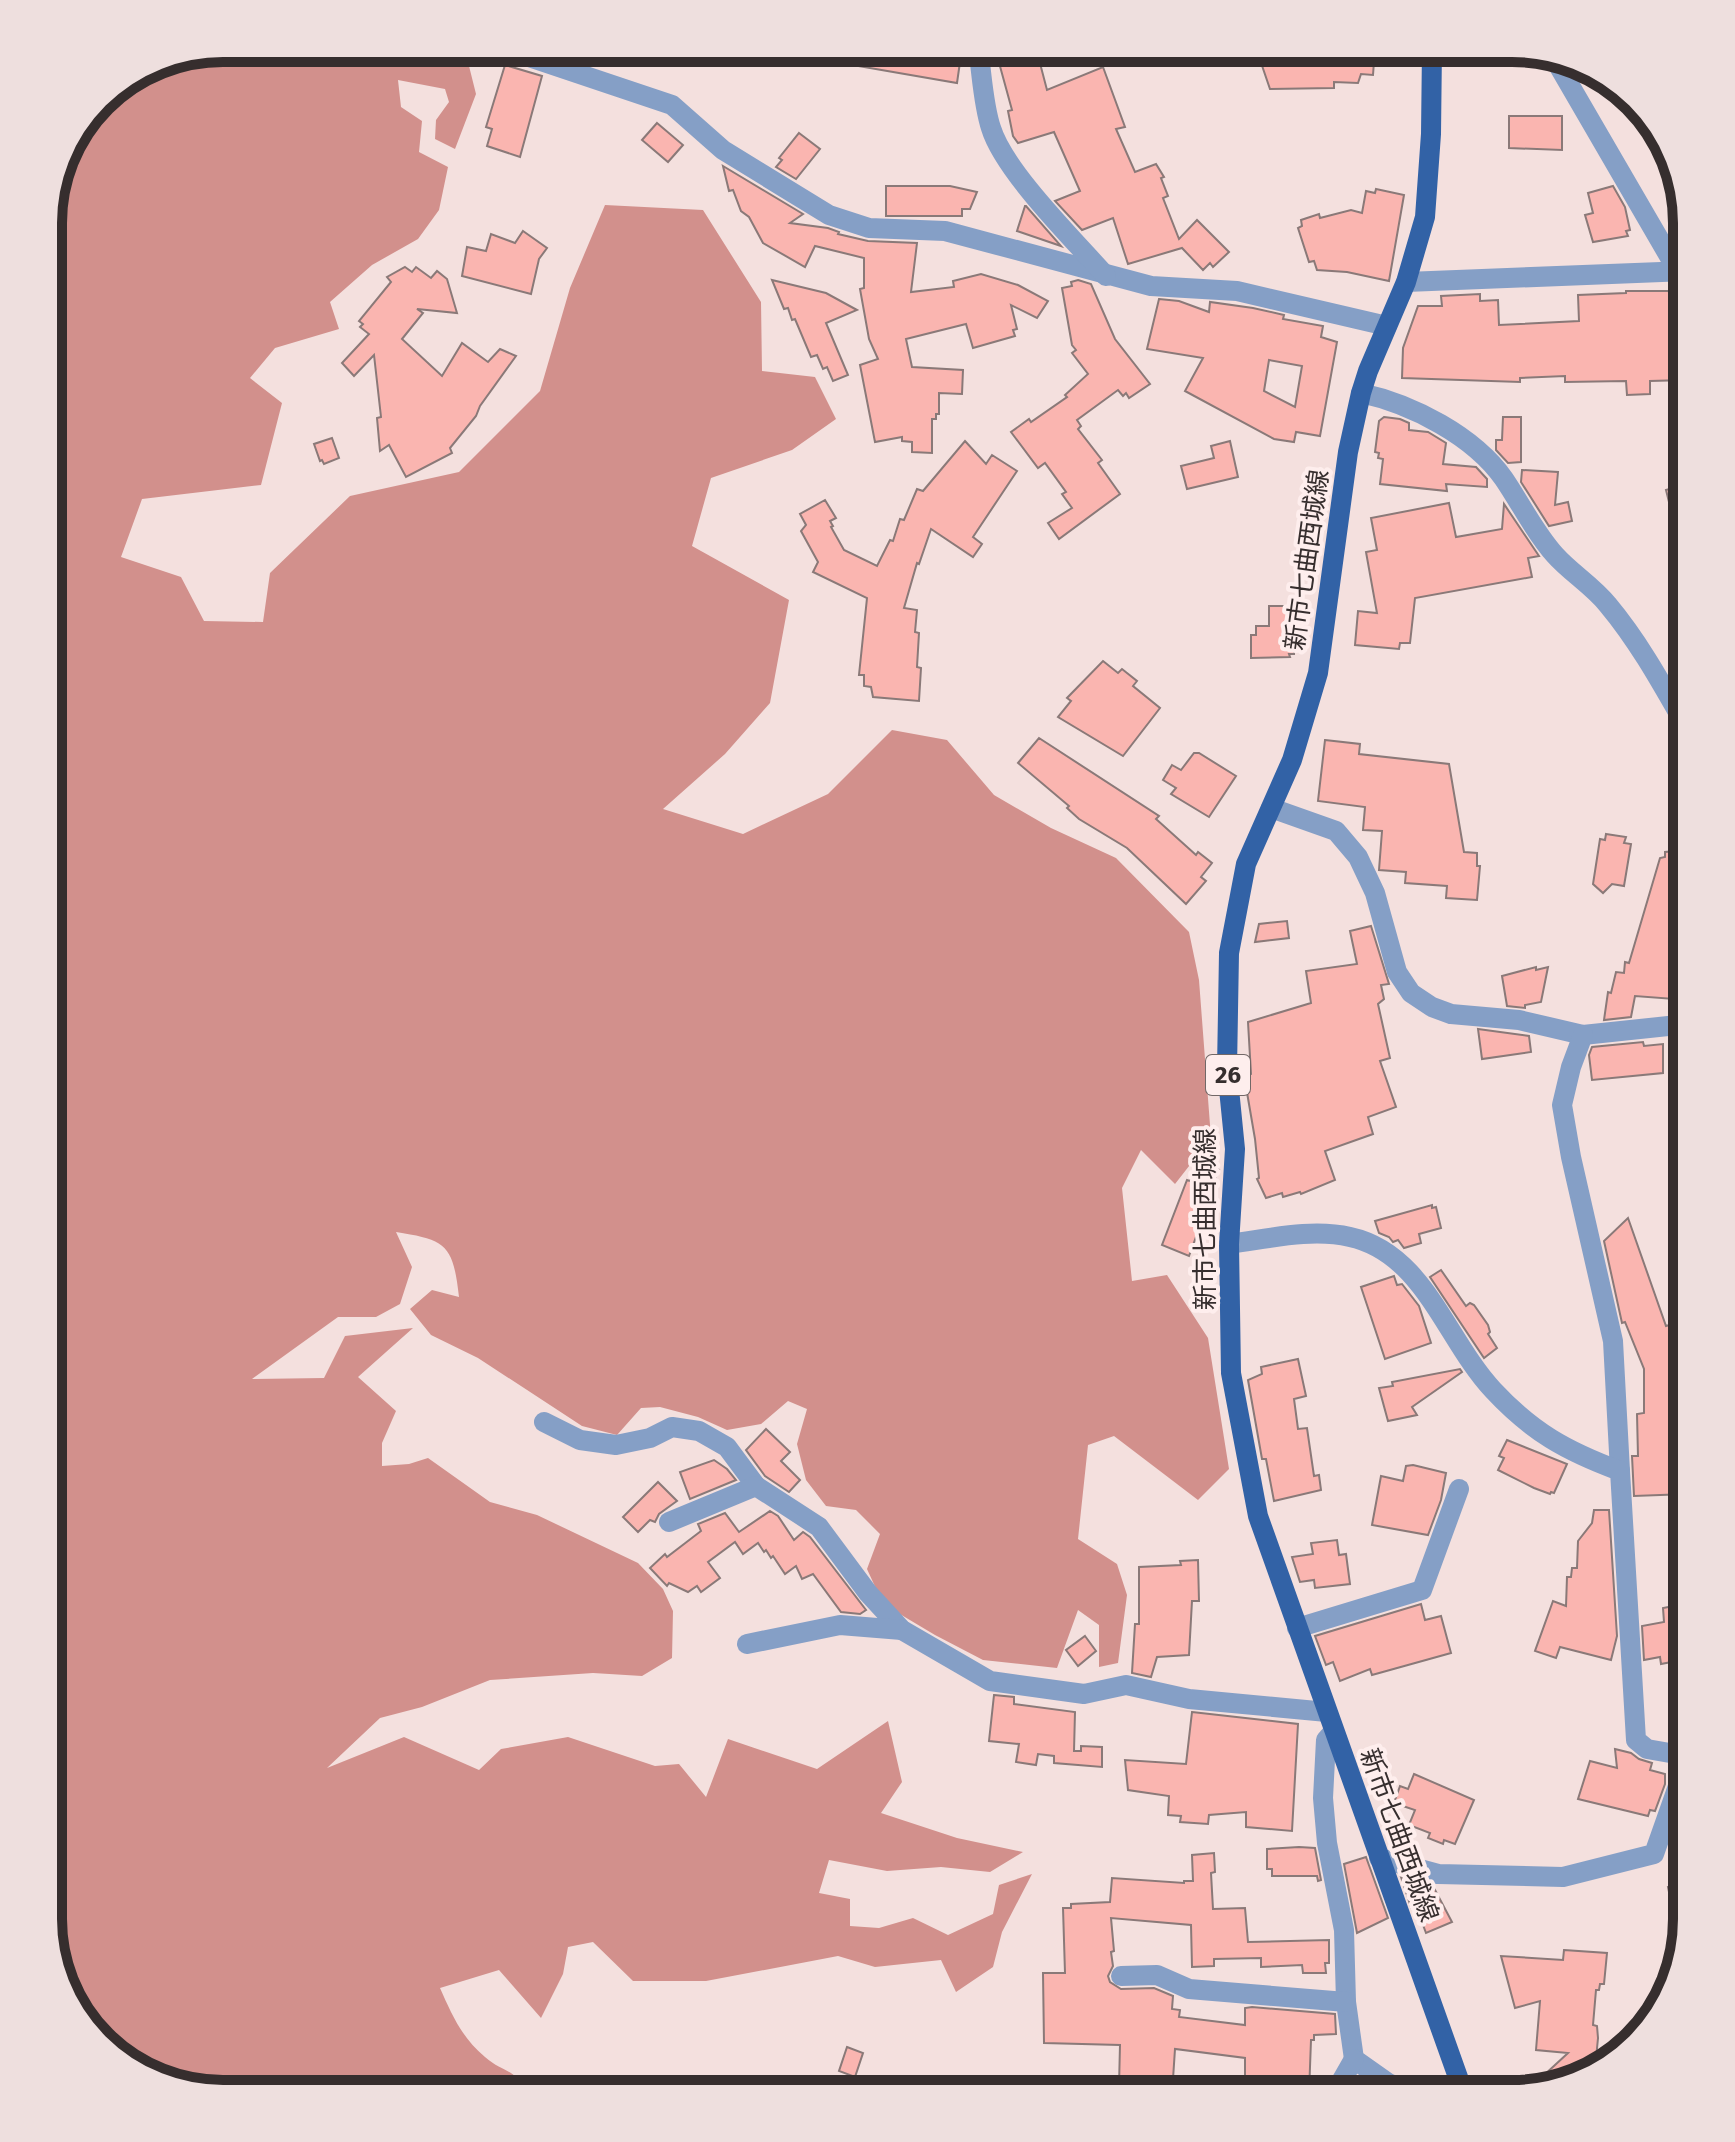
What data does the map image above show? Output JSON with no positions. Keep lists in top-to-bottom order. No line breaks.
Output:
{"streets":{"main road":["新市七曲西城線","26"]}}
